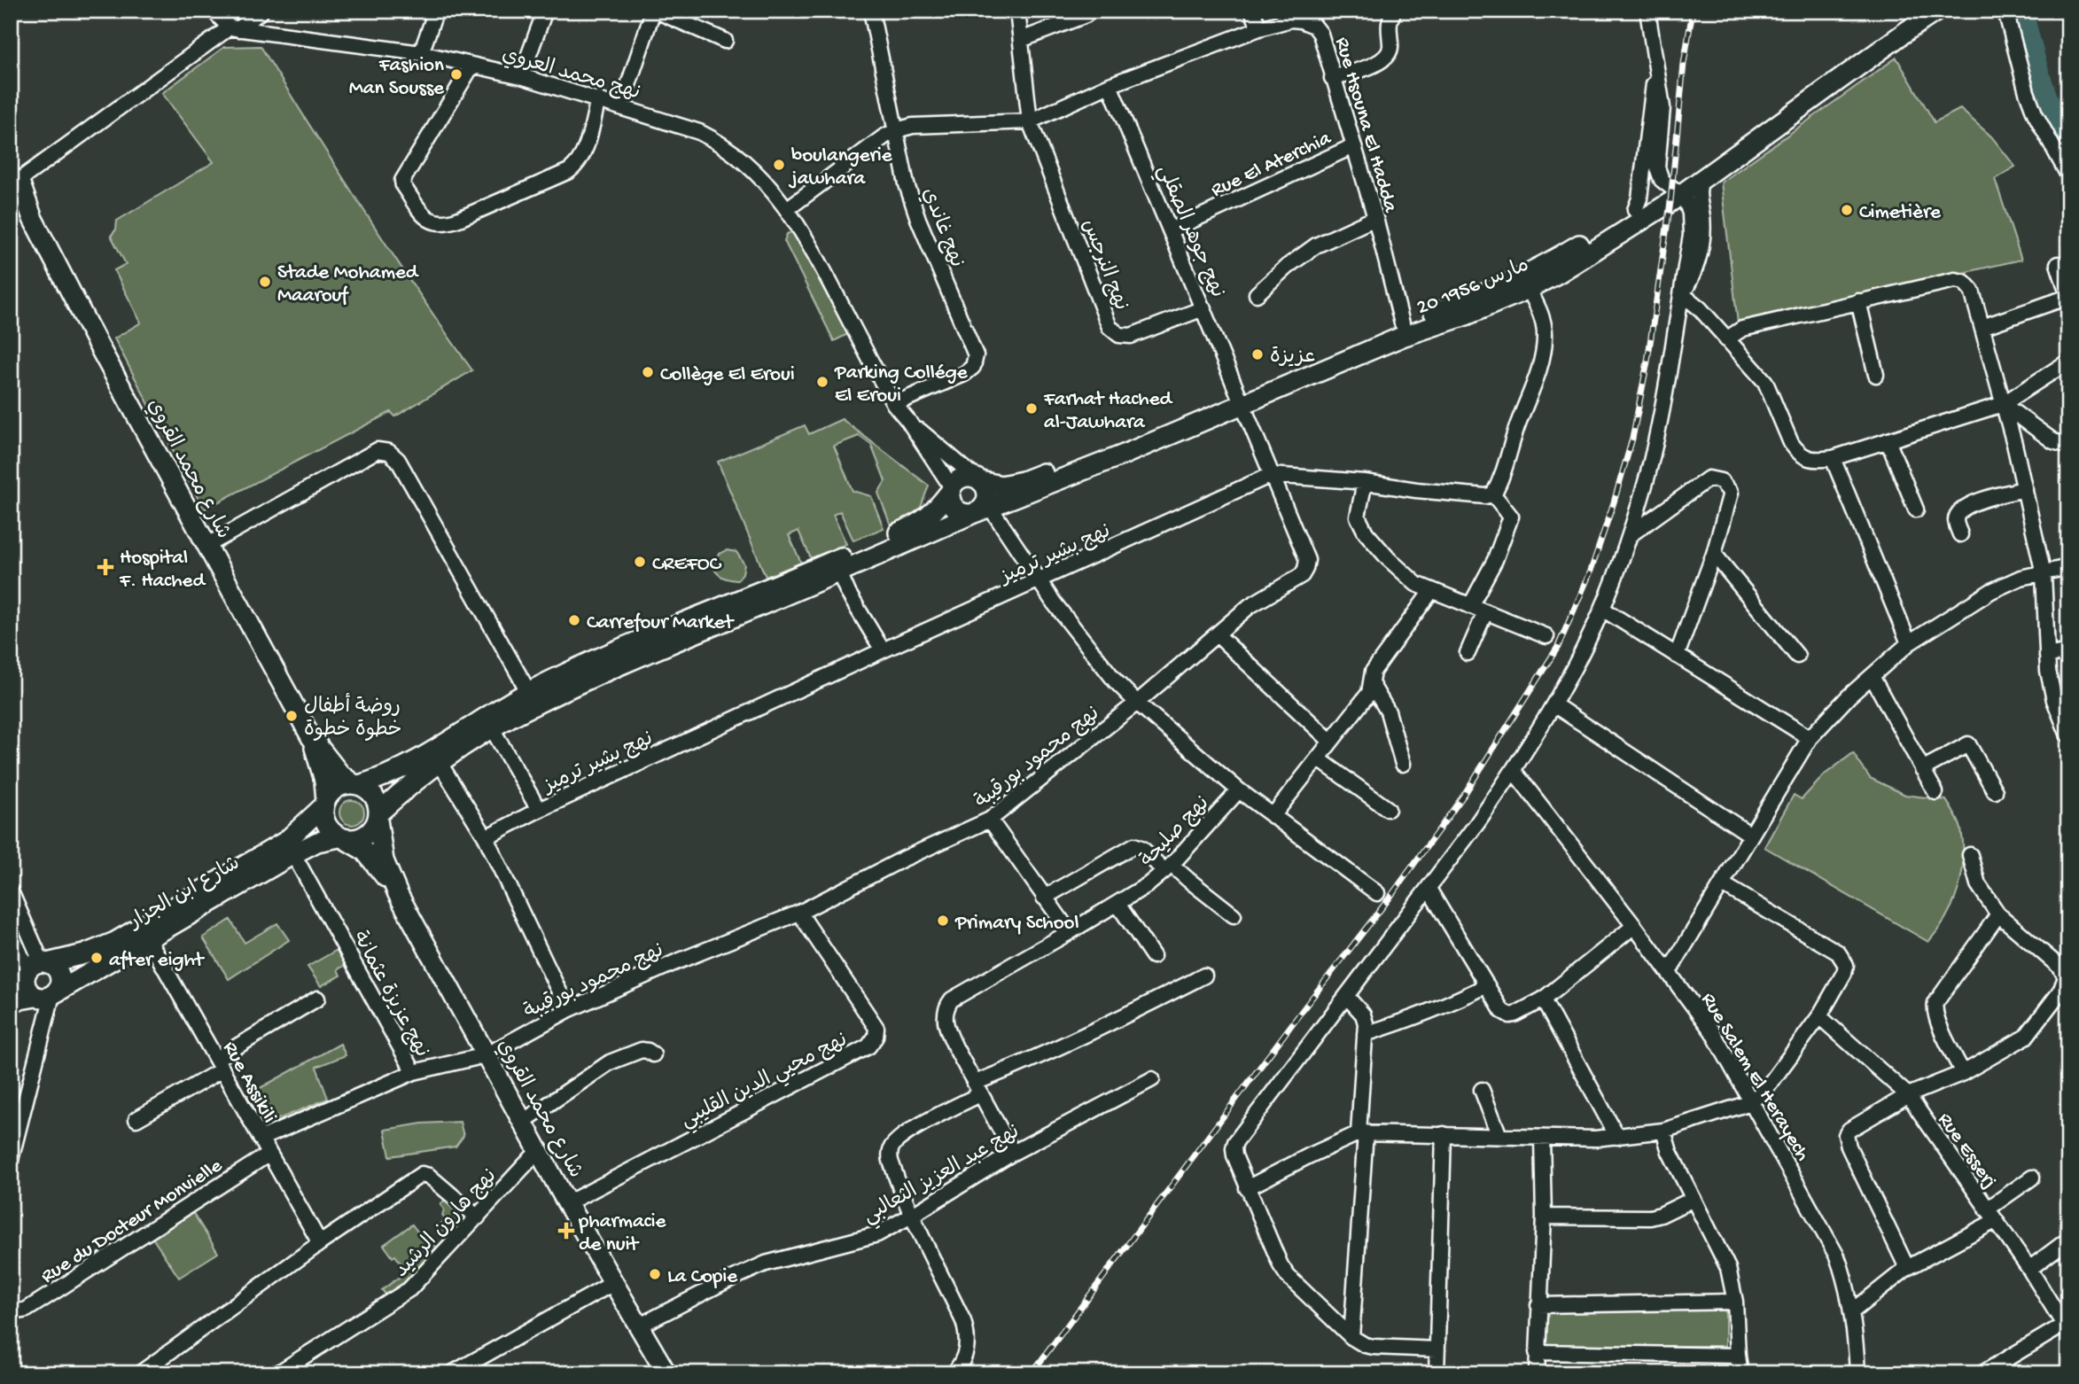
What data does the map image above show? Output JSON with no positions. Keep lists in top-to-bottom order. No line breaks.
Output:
{"streets":{"main road":["20 مارس 1956","شارع محمد القروي","شارع ابن الجزار"],"street":["نهج محمد العروي","Rue Hsouna El Hadda","Rue El Aterchia","نهج غاندي","نهج جوهر الصقلي","نهج النرجس","نهج بشير ترميز","نهج محمود بورقيبة","نهج صليحة","نهج عزيزة عثمانة","Rue Salem El Herayech","نهج محيي الدين القليبي","Rue Assikili","Rue Esserj","نهج عبد العزيز الثعالبي","Rue du Docteur Monvielle","نهج هارون الرشيد"]},"crossings":[["نهج محمد العروي","Rue Hsouna El Hadda"],["نهج محمد العروي","نهج غاندي"],["نهج محمد العروي","20 مارس 1956"],["Rue Hsouna El Hadda","Rue El Aterchia"],["Rue Hsouna El Hadda","نهج غاندي"],["Rue Hsouna El Hadda","نهج جوهر الصقلي"],["Rue Hsouna El Hadda","نهج النرجس"],["Rue Hsouna El Hadda","20 مارس 1956"],["Rue El Aterchia","نهج جوهر الصقلي"],["نهج جوهر الصقلي","نهج النرجس"],["نهج جوهر الصقلي","20 مارس 1956"],["نهج جوهر الصقلي","نهج محمود بورقيبة"],["20 مارس 1956","نهج محمود بورقيبة"],["شارع محمد القروي","نهج محمود بورقيبة"],["شارع محمد القروي","شارع ابن الجزار"],["شارع محمد القروي","نهج محيي الدين القليبي"],["شارع محمد القروي","نهج عبد العزيز الثعالبي"],["شارع محمد القروي","نهج هارون الرشيد"],["نهج بشير ترميز","نهج محمود بورقيبة"],["نهج محمود بورقيبة","نهج عزيزة عثمانة"],["نهج محمود بورقيبة","نهج محيي الدين القليبي"],["شارع ابن الجزار","نهج عزيزة عثمانة"],["شارع ابن الجزار","Rue Assikili"],["نهج عزيزة عثمانة","Rue Assikili"],["Rue Assikili","Rue du Docteur Monvielle"]],"places":{"other":["Fashion Man Sousse","boulangerie jawhara","Cimetière","Stade Mohamed Maarouf","عزيزة","Collège El Eroui","Parking Collége El Eroui","Farhat Hached al-Jawhara","CREFOC","Carrefour Market","روضة أطفال خطوة خطوة","Primary School","after eight","La Copie"],"health":["Hospital F. Hached","pharmacie de nuit"]}}
